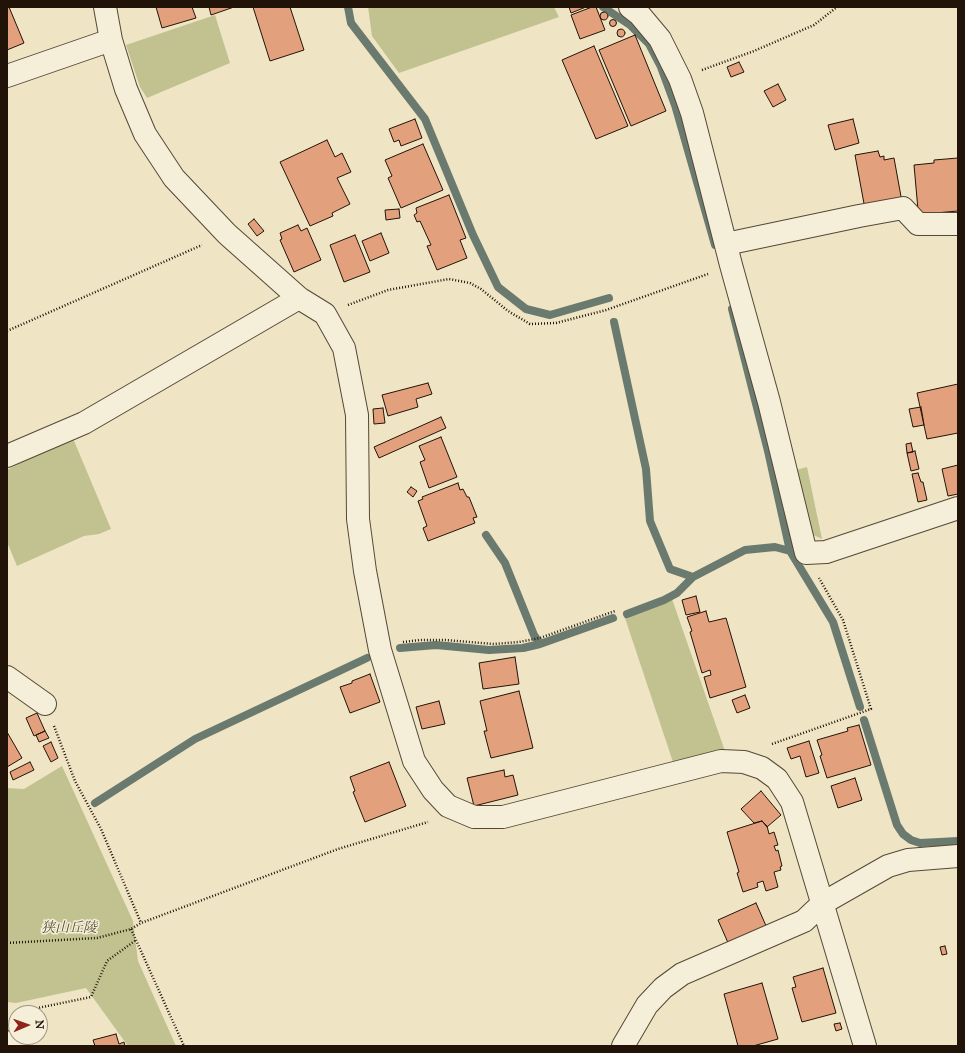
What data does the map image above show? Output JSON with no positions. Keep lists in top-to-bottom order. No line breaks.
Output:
{"parks":["狭山丘陵"],"north":"right"}
